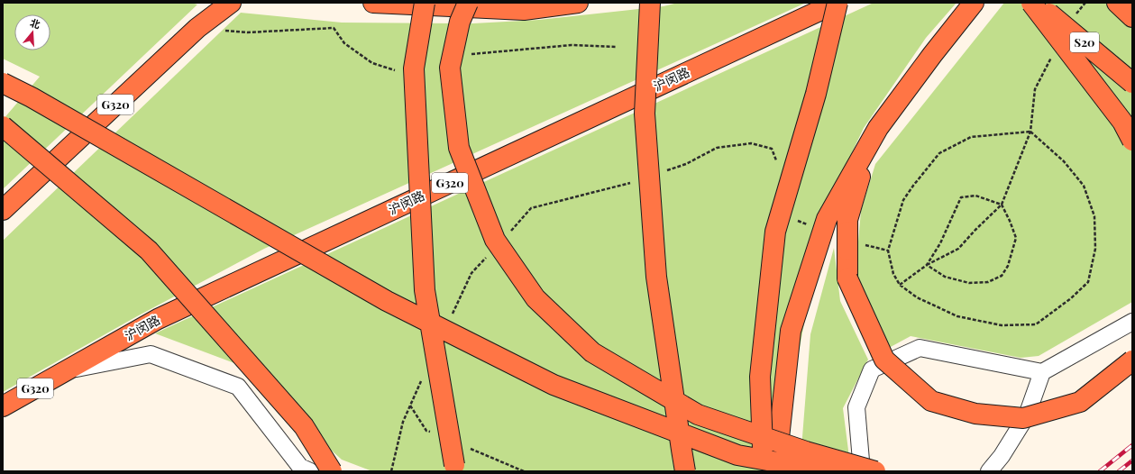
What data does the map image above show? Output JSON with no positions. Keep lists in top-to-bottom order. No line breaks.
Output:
{"streets":{"highway":["S20","沪闵路","G320"]},"north":"top"}
